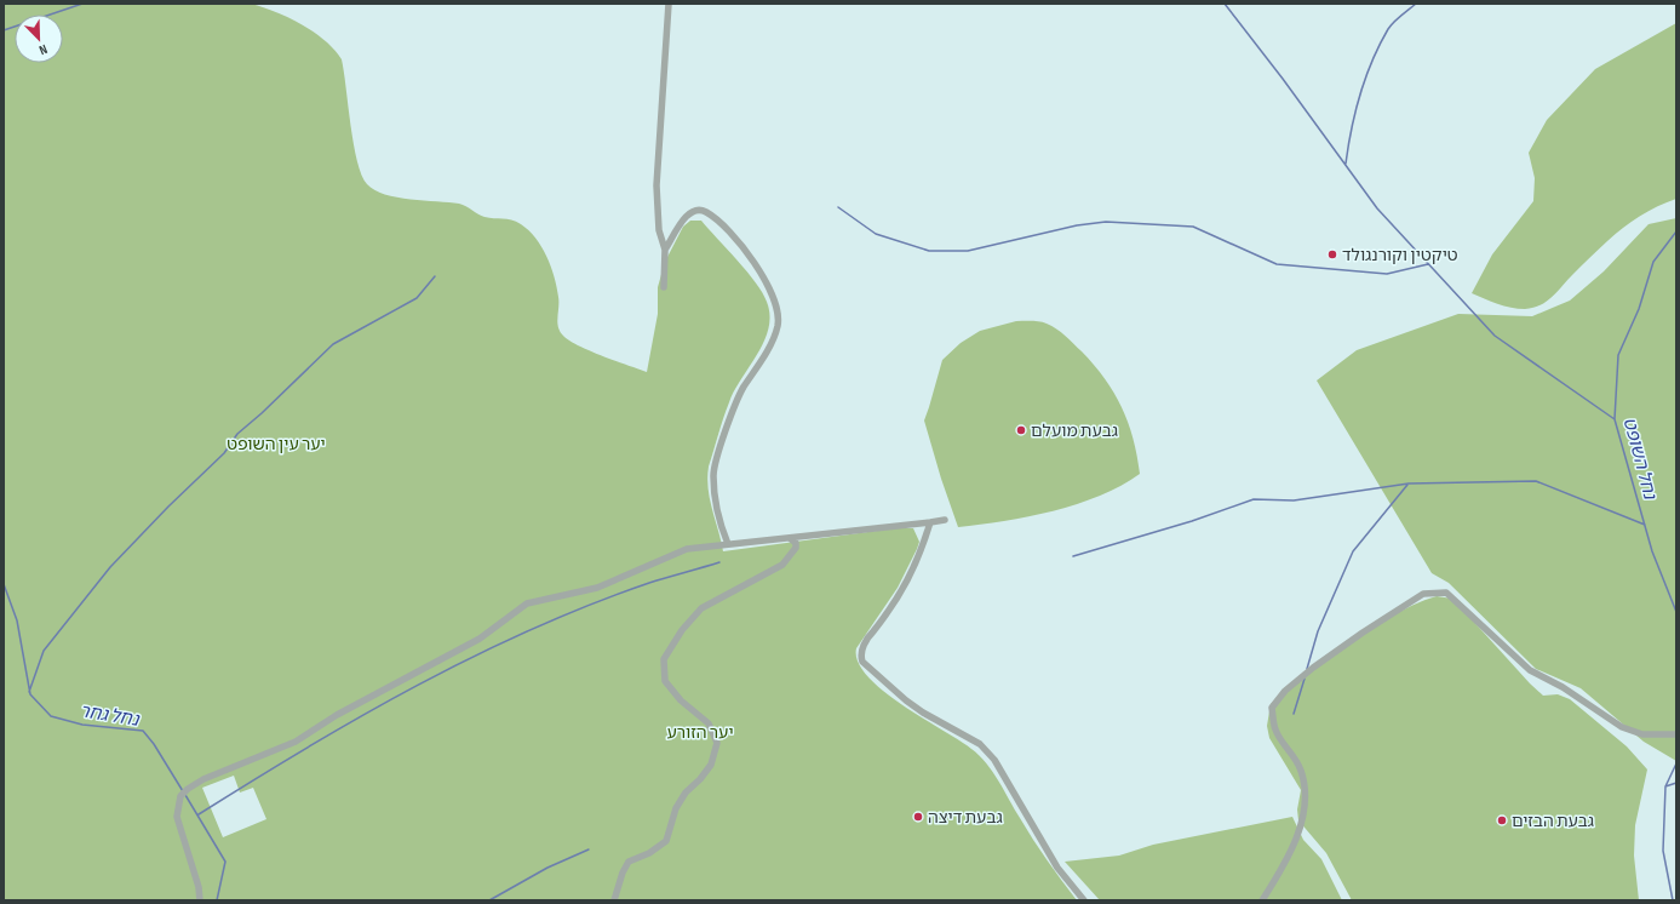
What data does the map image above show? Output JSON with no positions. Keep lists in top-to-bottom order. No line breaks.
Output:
{"water":["נחל השופט","נחל גחר"],"parks":["יער עין השופט","יער הזורע"],"places":["טיקטין וקורנגולד","גבעת מועלם","גבעת דיצה","גבעת הבזים"],"north":"bottom right"}
